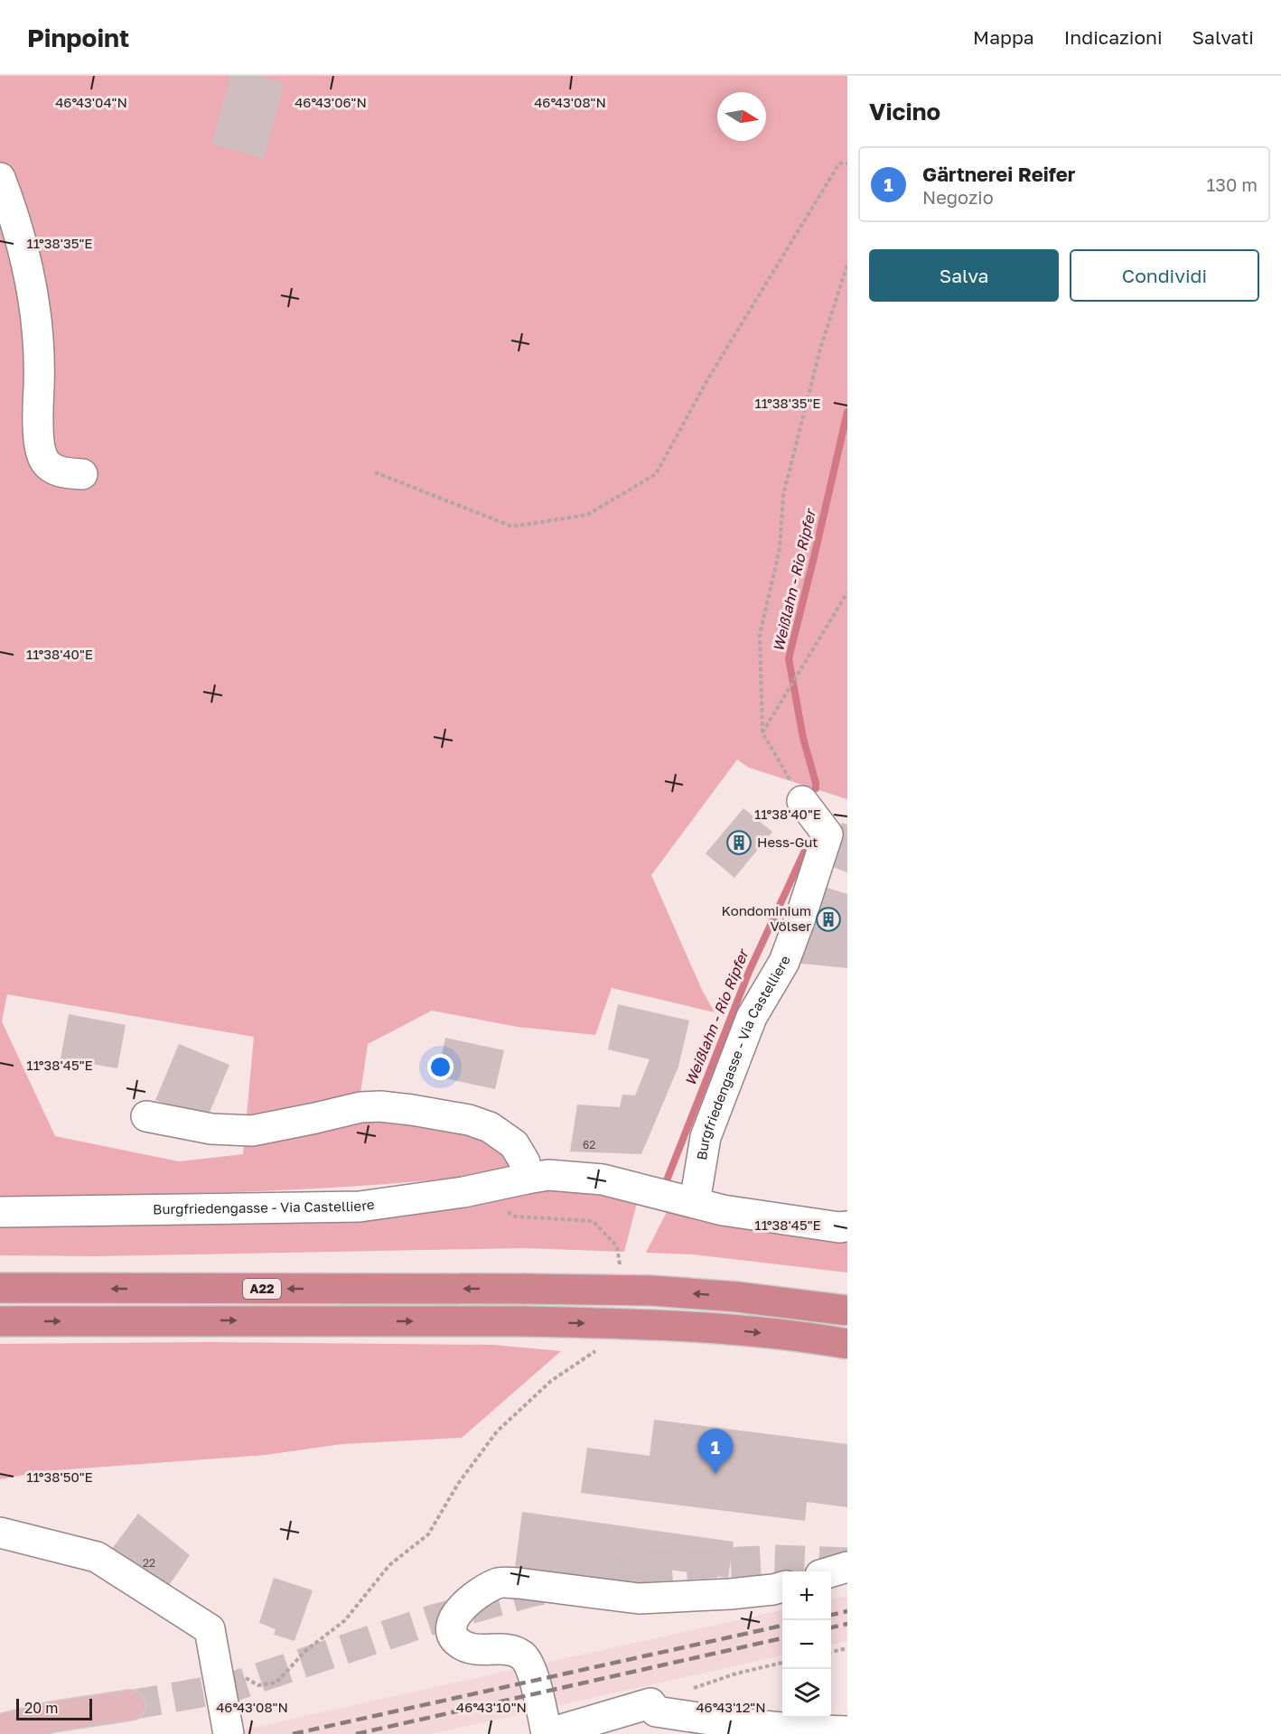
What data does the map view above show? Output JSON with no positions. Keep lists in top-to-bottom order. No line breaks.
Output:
{"streets":{"highway":["A22"],"street":["Burgfriedengasse - Via Castelliere"]},"water":["Weißlahn - Rio Ripfer"],"places":{"building":["Hess-Gut","Kondominium Völser"]},"house_numbers":["62","22"],"scale_bar":"20 m","north":"right","page":{"header":"Pinpoint","nav":["Mappa","Indicazioni","Salvati"],"heading":"Vicino","list":[{"mark":"1","name":"Gärtnerei Reifer","note":"Negozio","value":"130 m"}],"buttons":["Salva","Condividi"],"pins":"1","map_buttons":["+","−"],"scale":"20 m"},"coordinates":["46°43'04\"N","46°43'06\"N","46°43'08\"N","11°38'35\"E","11°38'40\"E","11°38'45\"E","11°38'50\"E","46°43'10\"N","46°43'12\"N"]}
